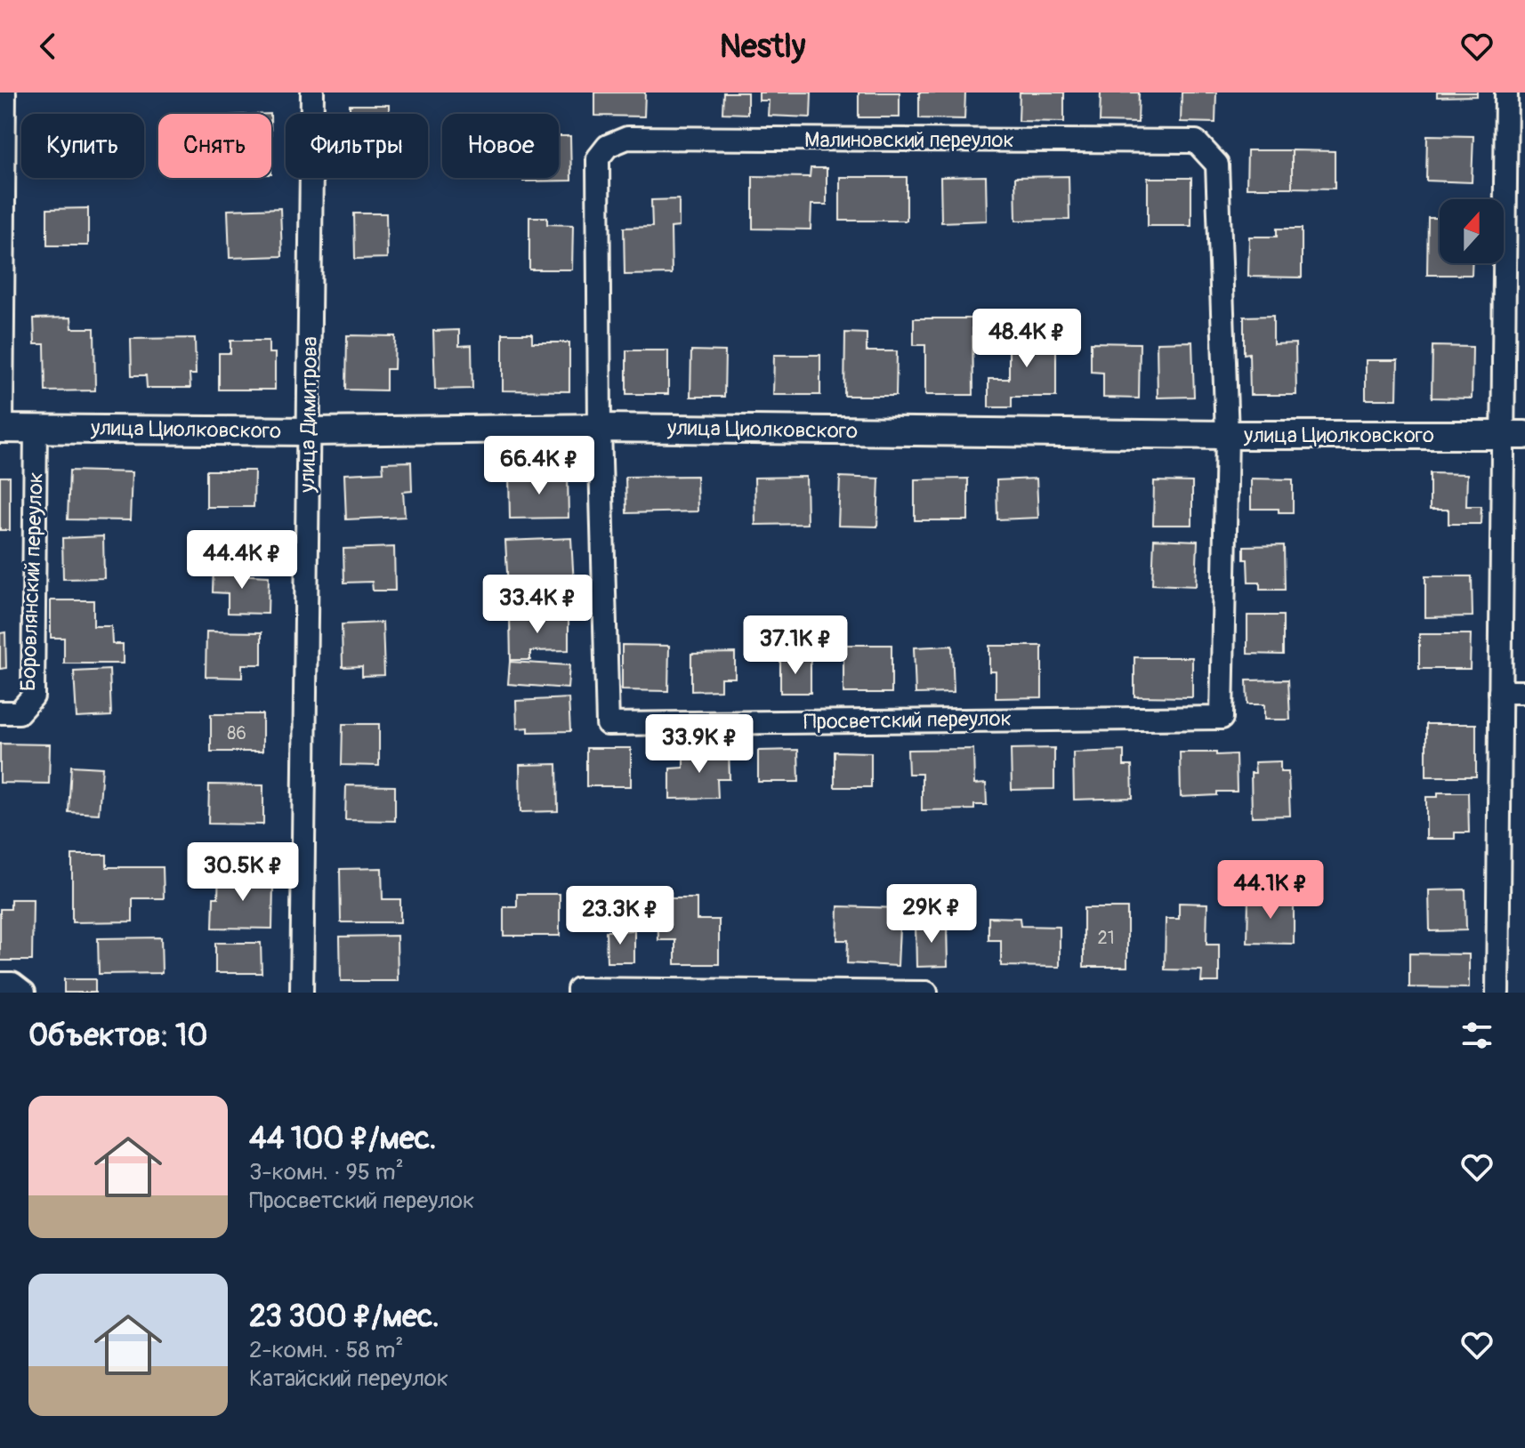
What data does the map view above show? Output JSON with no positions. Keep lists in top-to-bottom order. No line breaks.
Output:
{"streets":{"street":["Малиновский переулок","улица Димитрова","улица Циолковского","Боровлянский переулок","Просветский переулок"]},"crossings":[["Малиновский переулок","улица Циолковского"],["Малиновский переулок","Просветский переулок"],["улица Димитрова","улица Циолковского"],["улица Циолковского","Боровлянский переулок"],["улица Циолковского","Просветский переулок"]],"house_numbers":["86","21"],"north":"top","page":{"header":"Nestly","chip":["Купить","Снять","Фильтры","Новое"],"price":["48.4K ₽","66.4K ₽","44.4K ₽","33.4K ₽","37.1K ₽","33.9K ₽","30.5K ₽","44.1K ₽","29K ₽","23.3K ₽"],"heading":"Объектов: 10","list":[{"name":"44 100 ₽/мес.","note":"3-комн. · 95 m² · Просветский переулок"},{"name":"23 300 ₽/мес.","note":"2-комн. · 58 m² · Катайский переулок"}]}}
